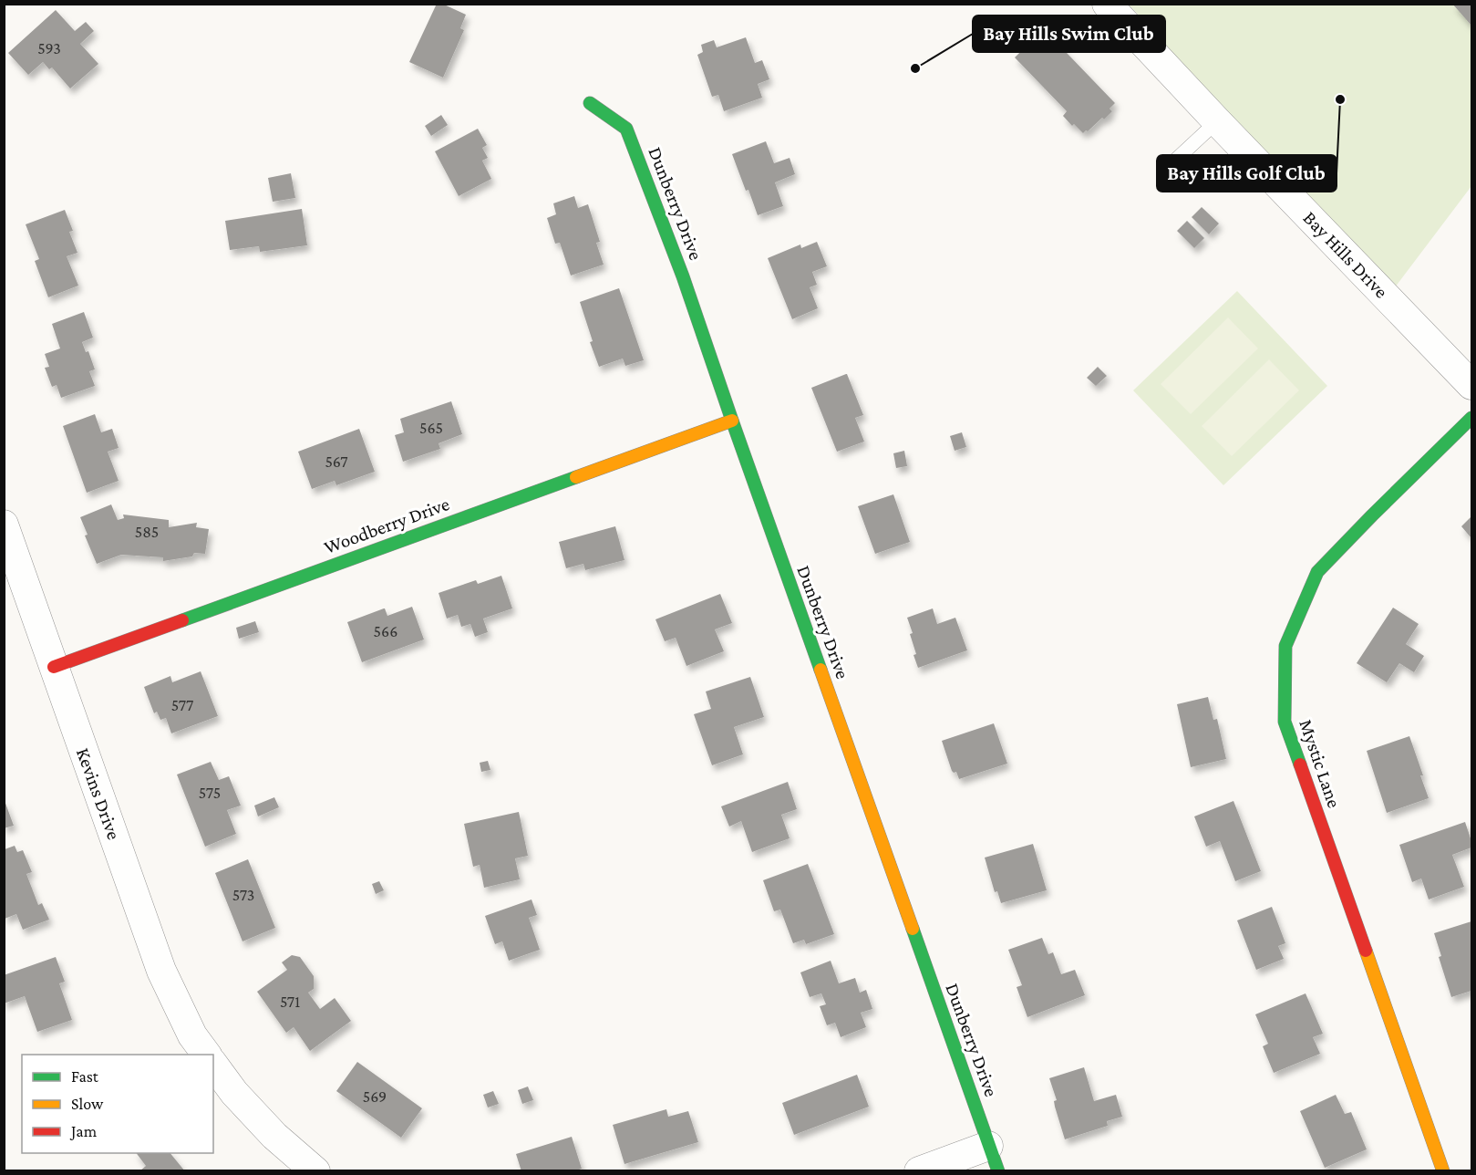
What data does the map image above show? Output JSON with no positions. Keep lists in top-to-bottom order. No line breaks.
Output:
{"streets":{"street":["Dunberry Drive","Bay Hills Drive","Woodberry Drive","Mystic Lane","Kevins Drive"]},"crossings":[["Dunberry Drive","Woodberry Drive"],["Woodberry Drive","Kevins Drive"]],"places":["Bay Hills Swim Club","Bay Hills Golf Club"],"house_numbers":["593","565","567","585","566","577","575","573","571","569"],"legend":["Fast","Slow","Jam"]}
